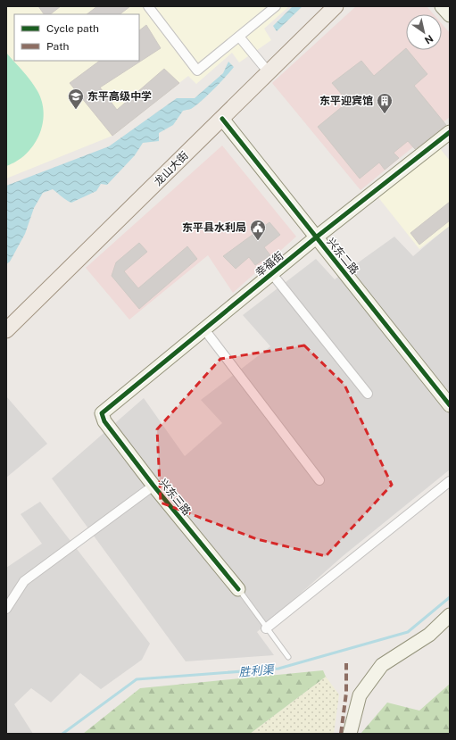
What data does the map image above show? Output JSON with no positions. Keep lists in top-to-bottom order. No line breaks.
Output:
{"streets":{"main road":["龙山大街"],"street":["兴东二路","幸福街","兴东三路"]},"crossings":[["龙山大街","兴东二路"],["兴东二路","幸福街"],["幸福街","兴东三路"]],"water":["胜利渠"],"places":{"school or university":["东平高级中学"],"building":["东平迎宾馆"],"public building":["东平县水利局"]},"legend":["Cycle path","Path"],"north":"bottom right"}
